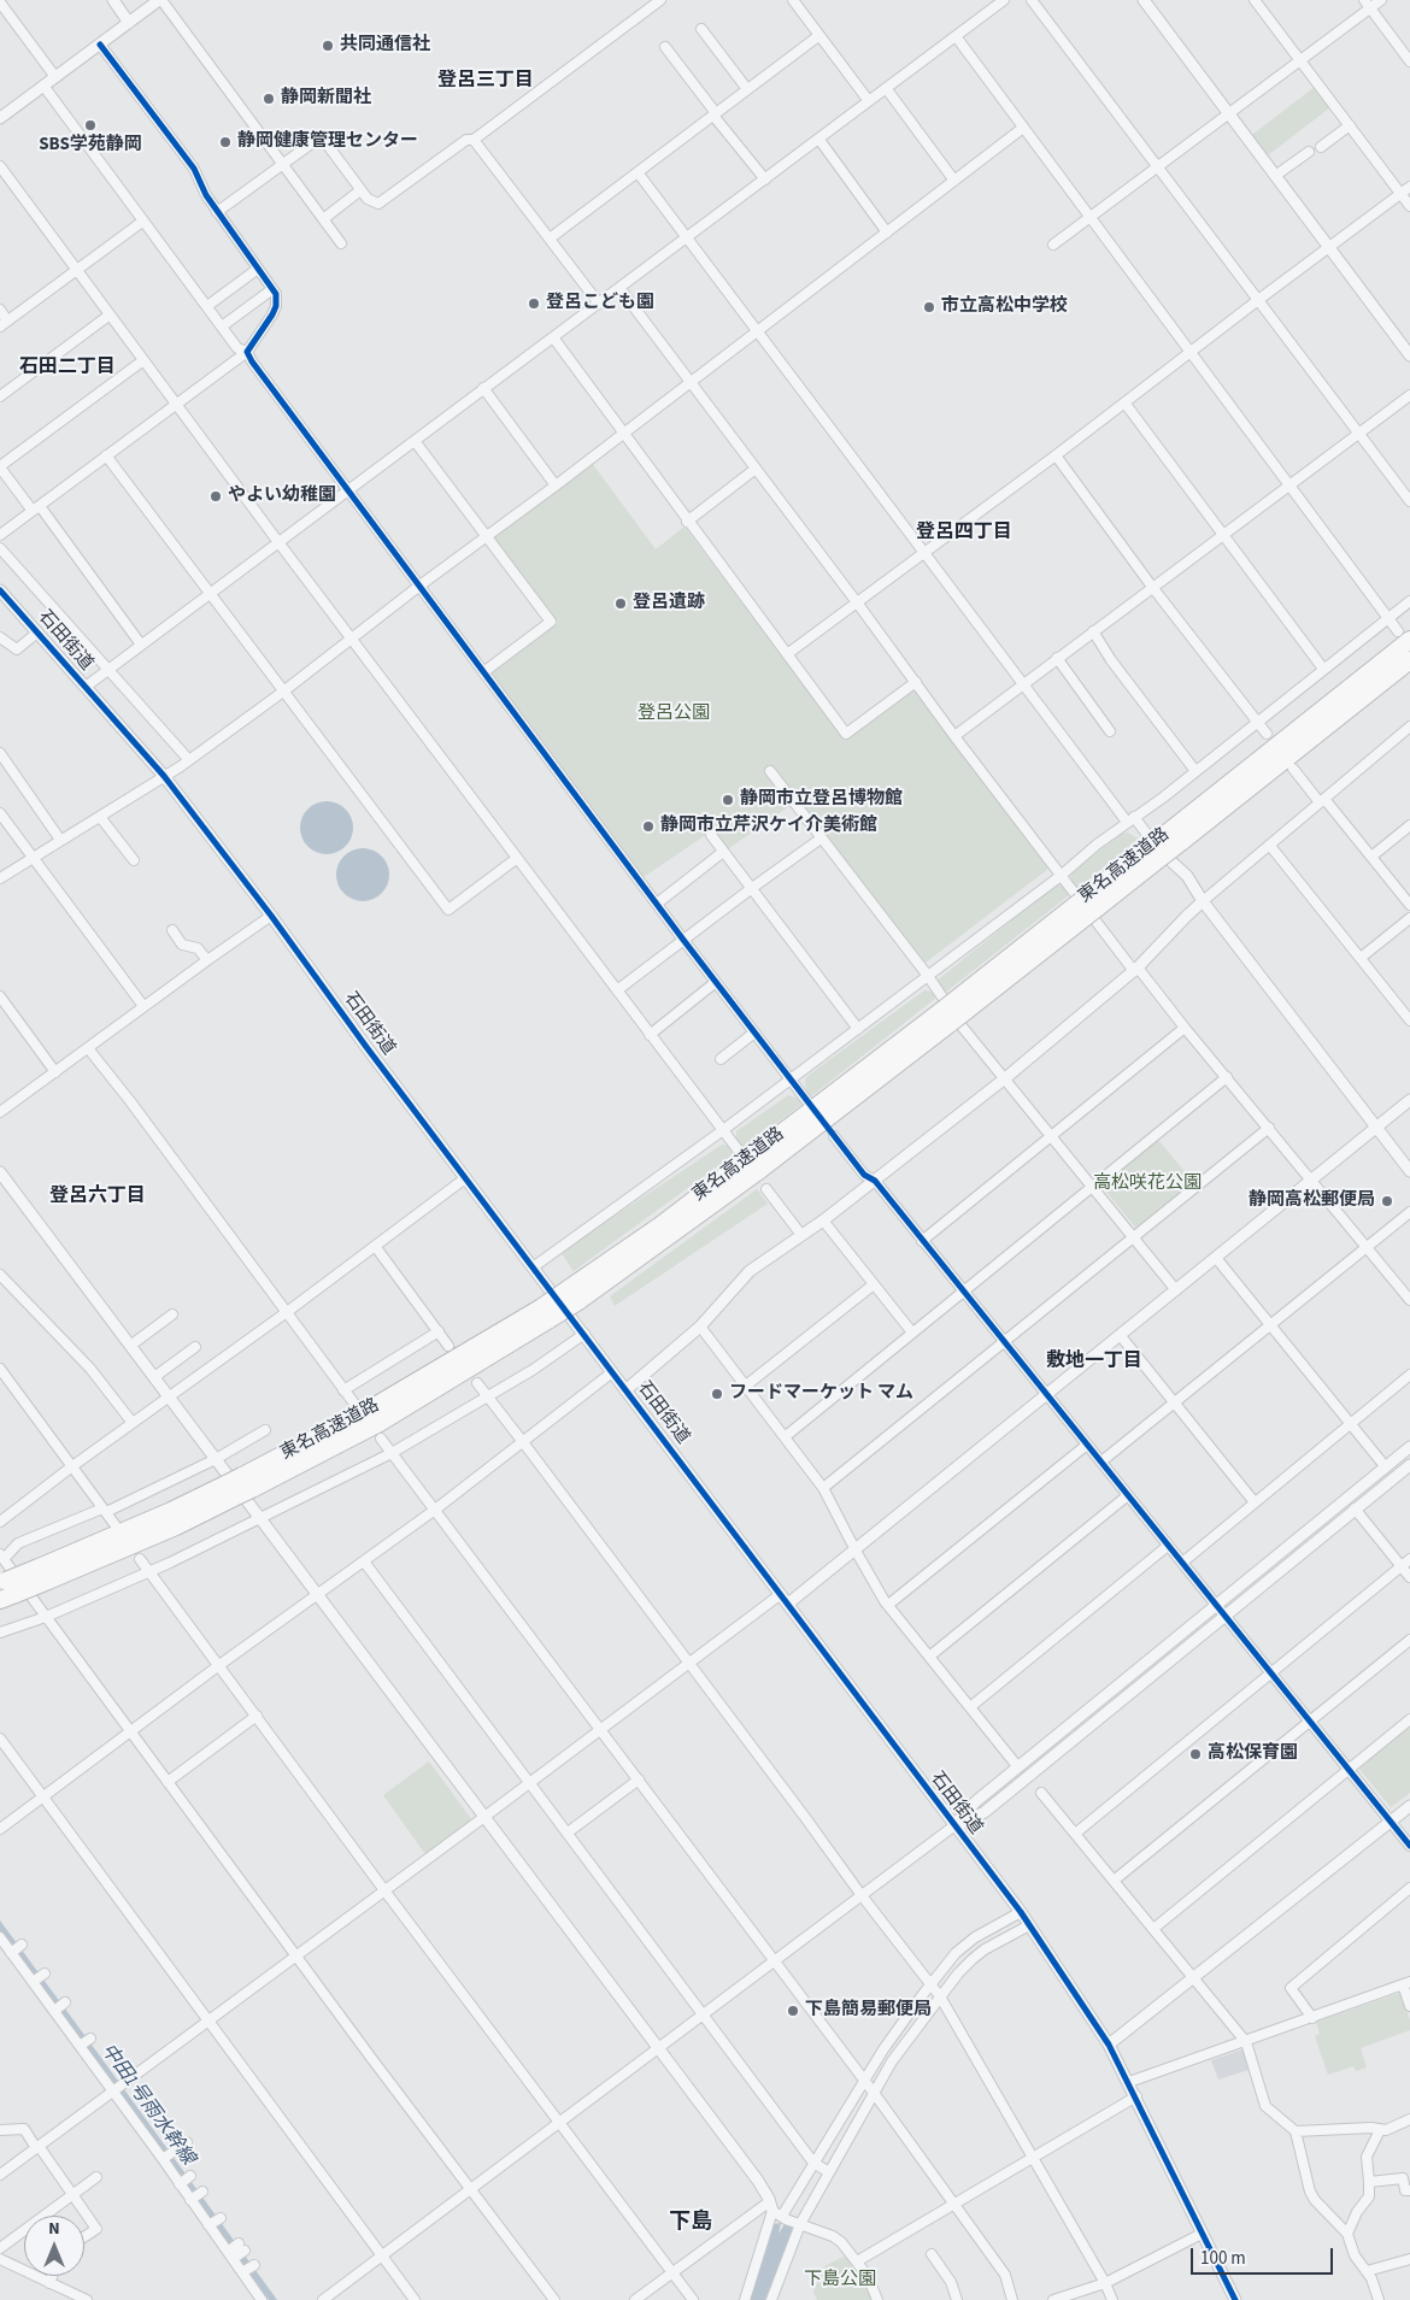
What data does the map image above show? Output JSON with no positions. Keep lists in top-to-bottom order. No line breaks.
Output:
{"streets":{"highway":["東名高速道路"],"street":["石田街道"]},"districts":["登呂三丁目","石田二丁目","登呂四丁目","登呂六丁目","敷地一丁目","下島"],"water":["中田1号雨水幹線"],"parks":["登呂公園","高松咲花公園","下島公園"],"places":["共同通信社","静岡新聞社","SBS学苑静岡","静岡健康管理センター","登呂こども園","市立高松中学校","やよい幼稚園","登呂遺跡","静岡市立登呂博物館","静岡市立芹沢ケイ介美術館","静岡高松郵便局","フードマーケット マム","高松保育園","下島簡易郵便局"],"scale_bar":"100 m","north":"top"}
